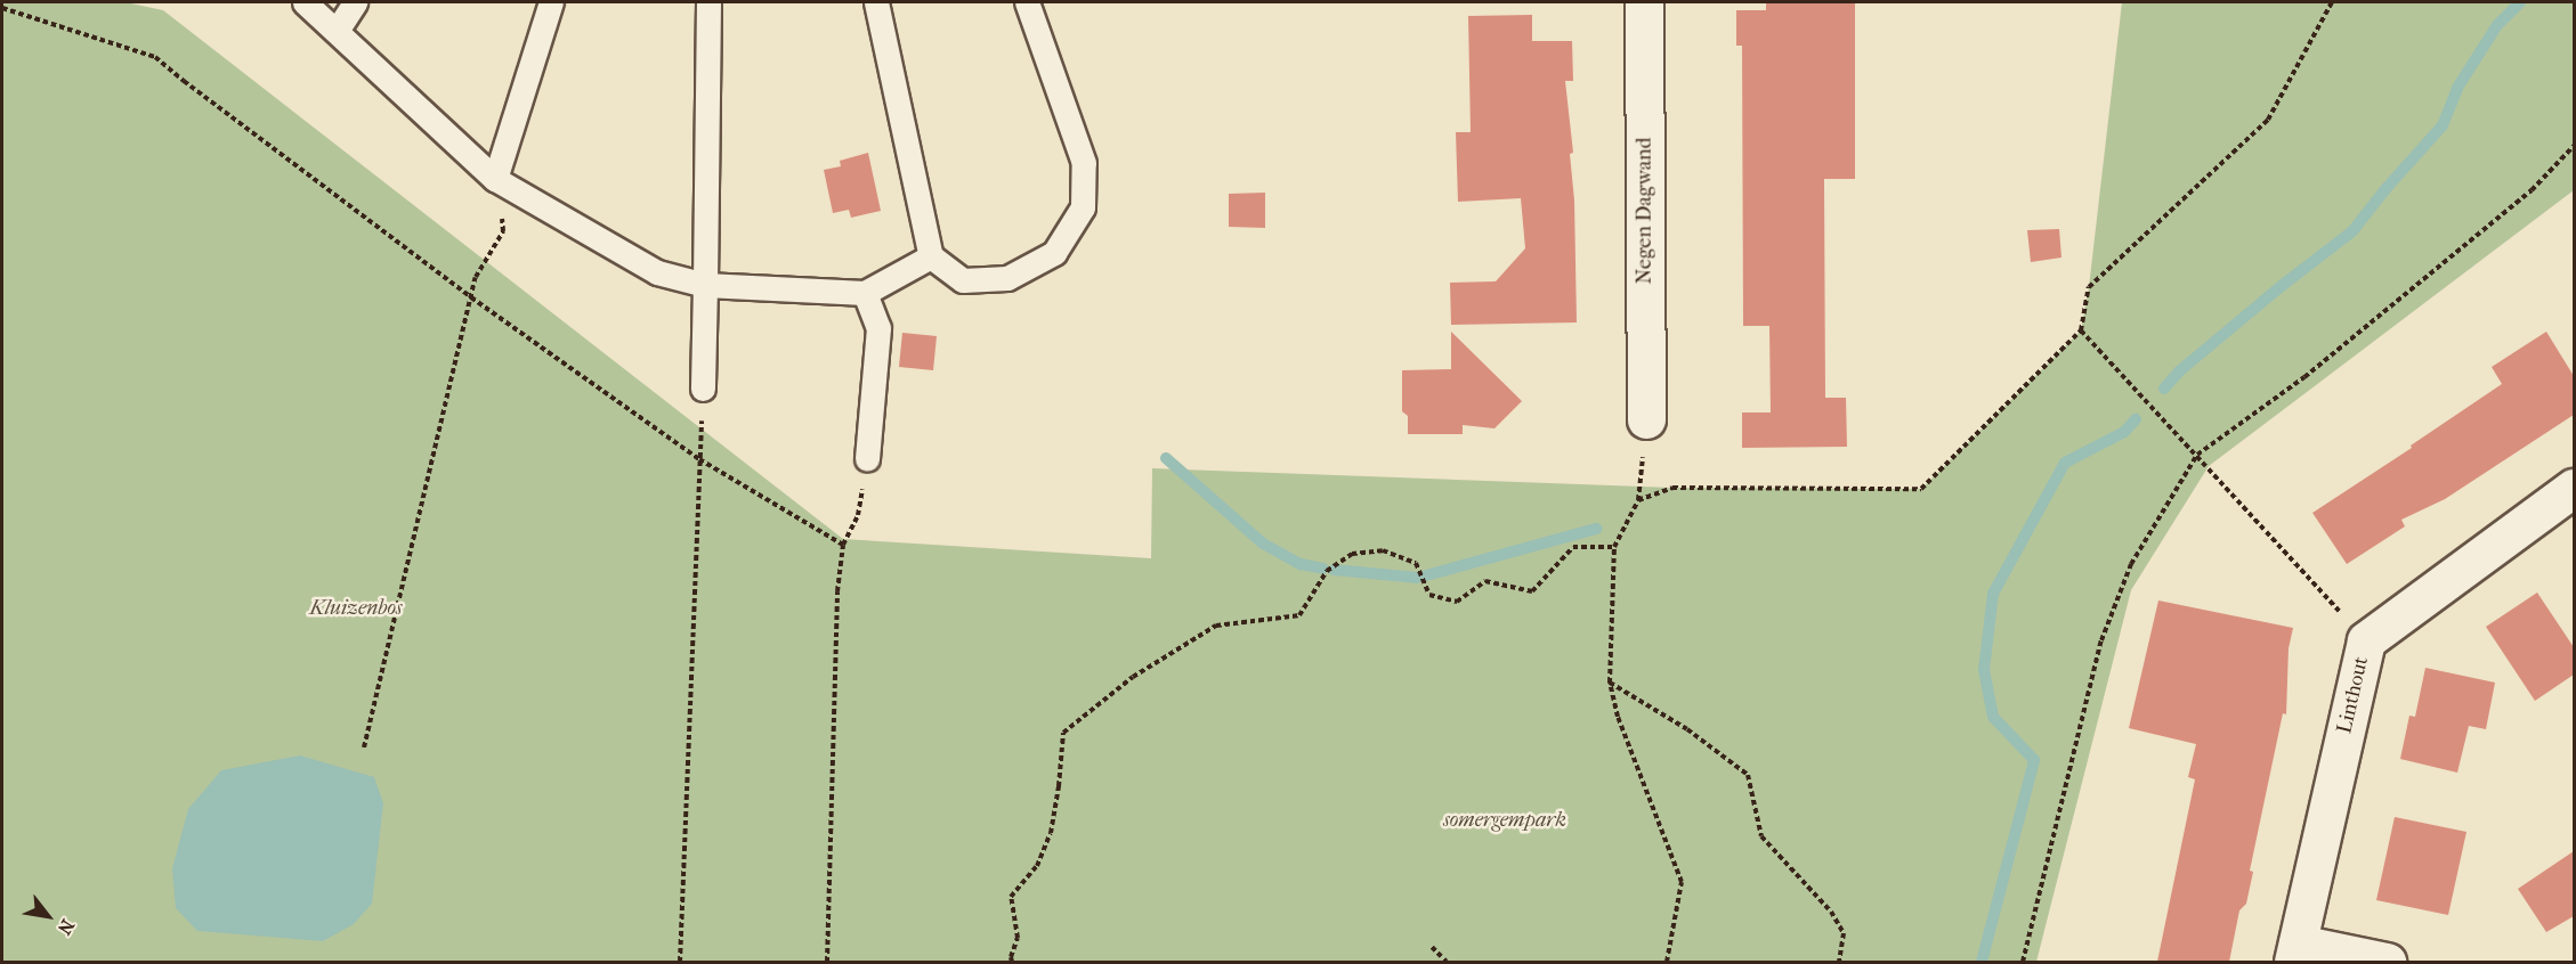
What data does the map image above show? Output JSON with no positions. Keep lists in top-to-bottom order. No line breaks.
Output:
{"streets":{"street":["Negen Dagwand","Linthout"]},"parks":["Kluizenbos","somergempark"],"north":"bottom right"}
